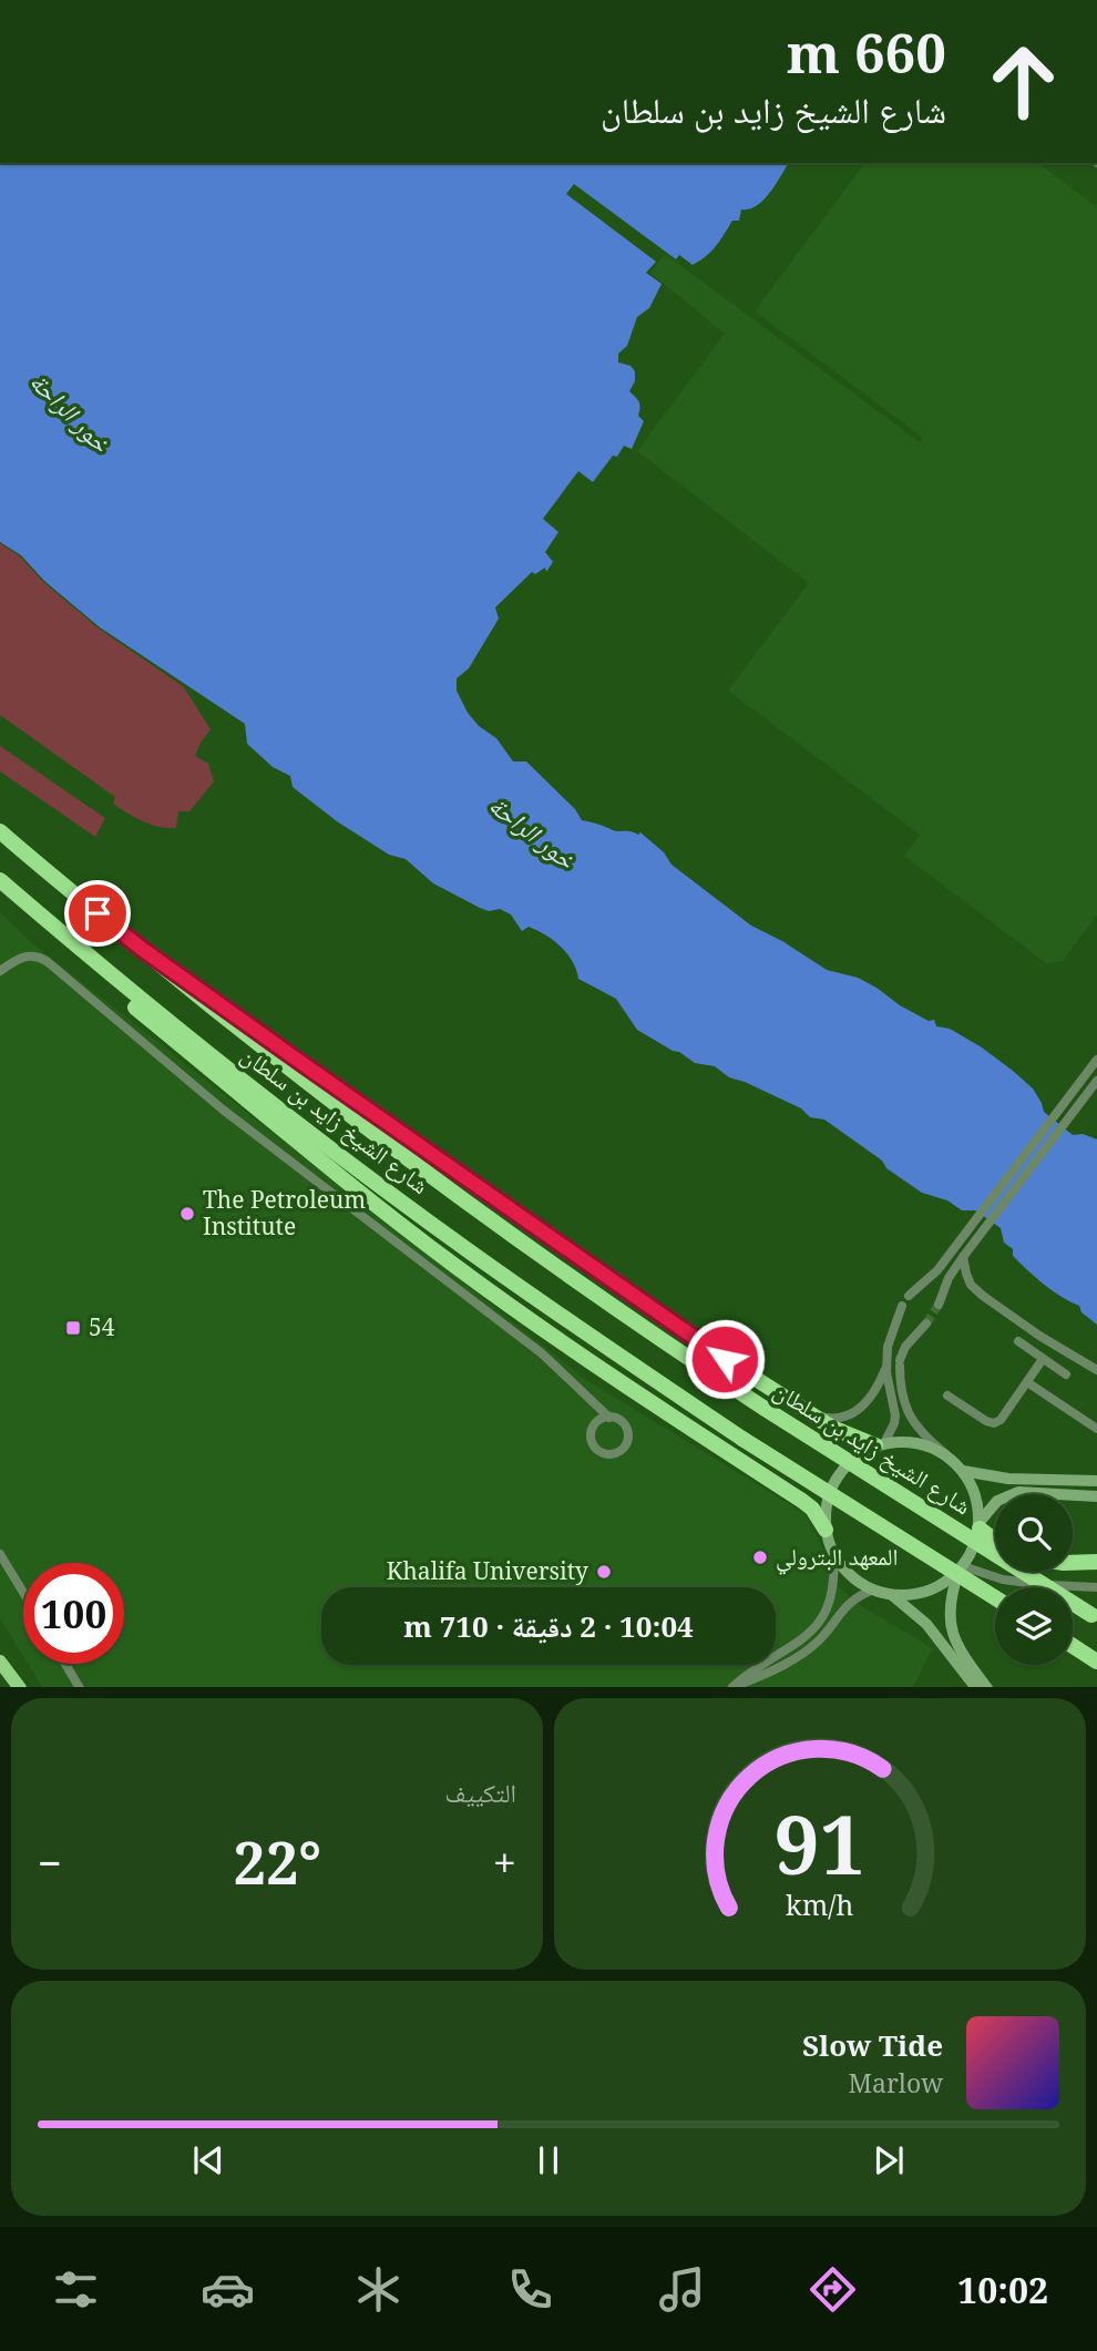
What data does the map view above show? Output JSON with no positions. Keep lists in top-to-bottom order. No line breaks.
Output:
{"streets":{"highway":["شارع الشيخ زايد بن سلطان"]},"water":["خور الراحة"],"places":{"other":["The Petroleum Institute","المعهد البترولي","Khalifa University"],"transit":["54"]},"page":{"turn":["660 m","شارع الشيخ زايد بن سلطان"],"limit":"100","trip":"10:04 · 2 دقيقة · 710 m","tile":"التكييف","heat":["−","22°","+"],"song":["Slow Tide","Marlow"],"tabs":"10:02","gauge":["91","km/h"]}}
